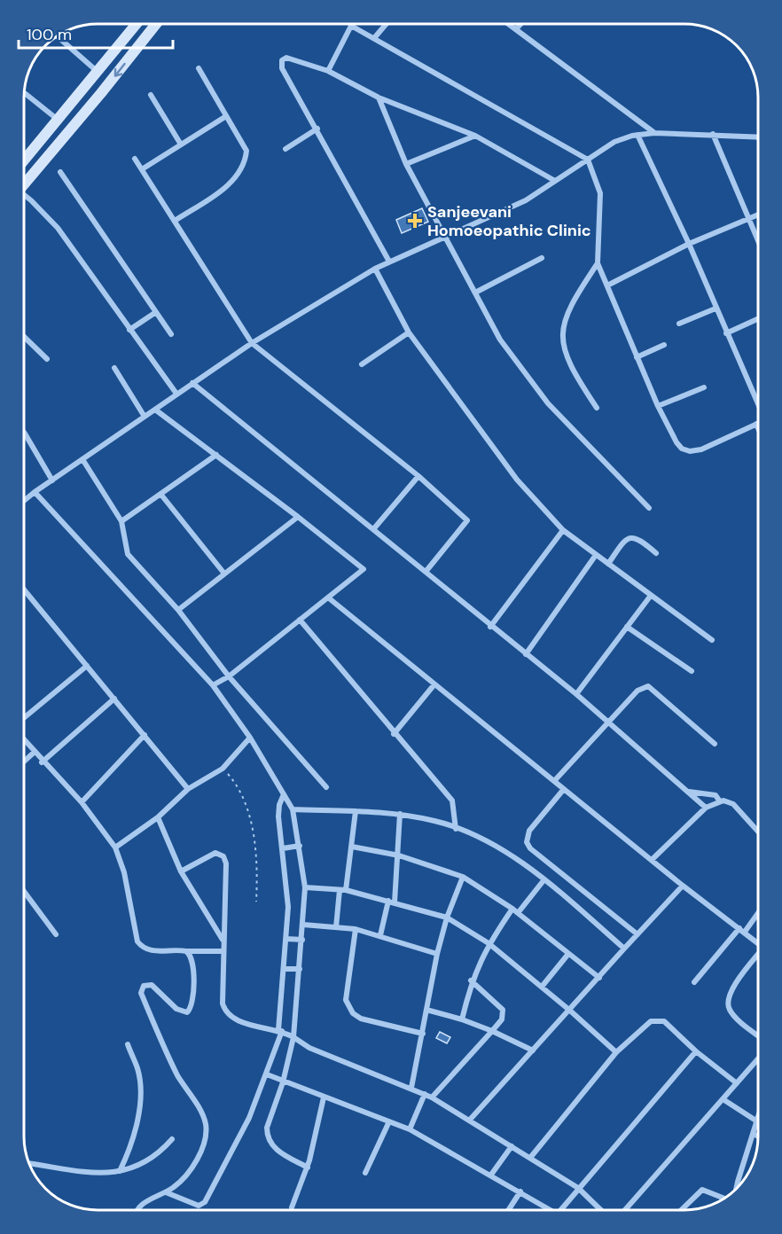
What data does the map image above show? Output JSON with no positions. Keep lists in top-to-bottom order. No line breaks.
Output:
{"places":{"health":["Sanjeevani Homoeopathic Clinic"]},"scale_bar":"100 m"}
